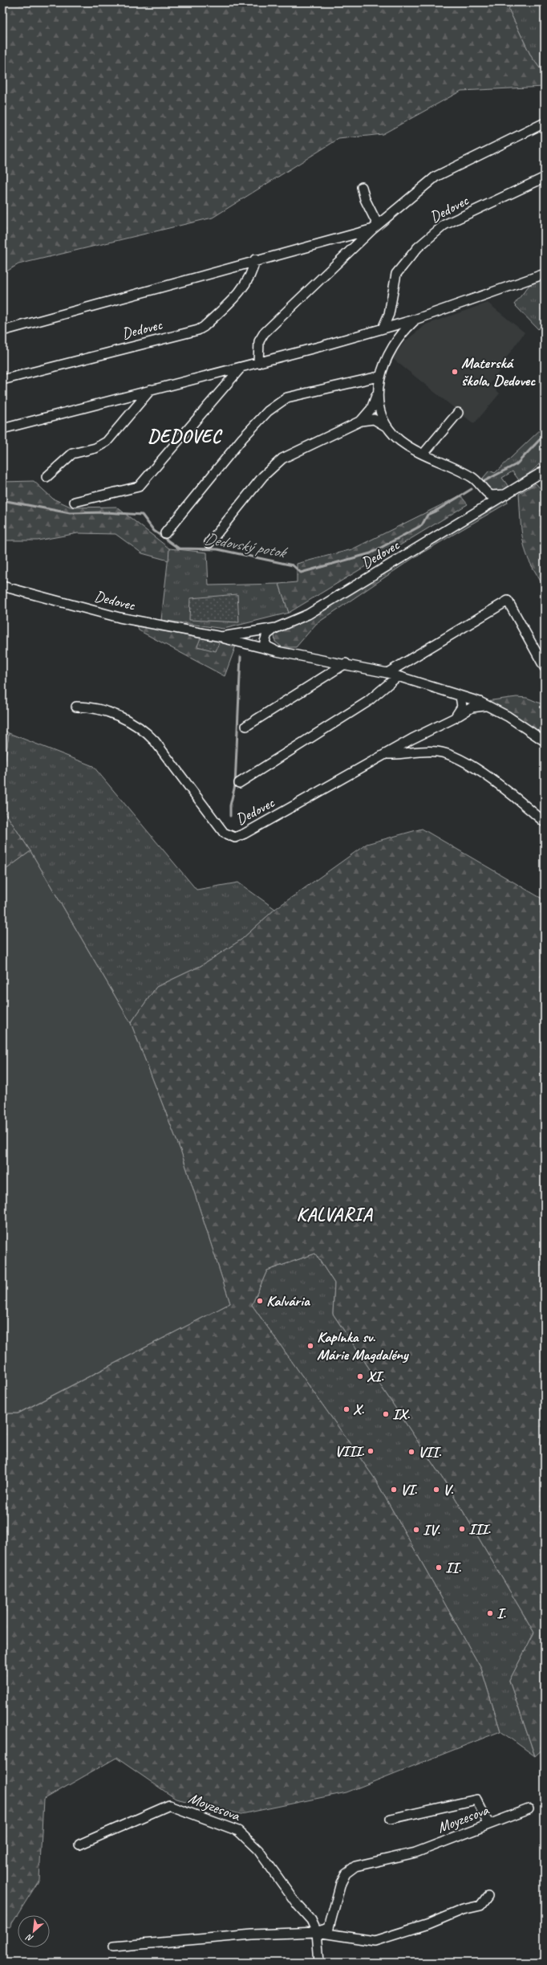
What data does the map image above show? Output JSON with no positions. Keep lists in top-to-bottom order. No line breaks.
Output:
{"streets":{"street":["Dedovec","Moyzesova"]},"districts":["DEDOVEC","KALVARIA"],"water":["Dedovský potok"],"places":["Materská škola, Dedovec","Kalvária","Kaplnka sv. Márie Magdalény","XI.","X.","IX.","VIII.","VII.","VI.","V.","III.","IV.","II.","I."],"north":"bottom left"}
